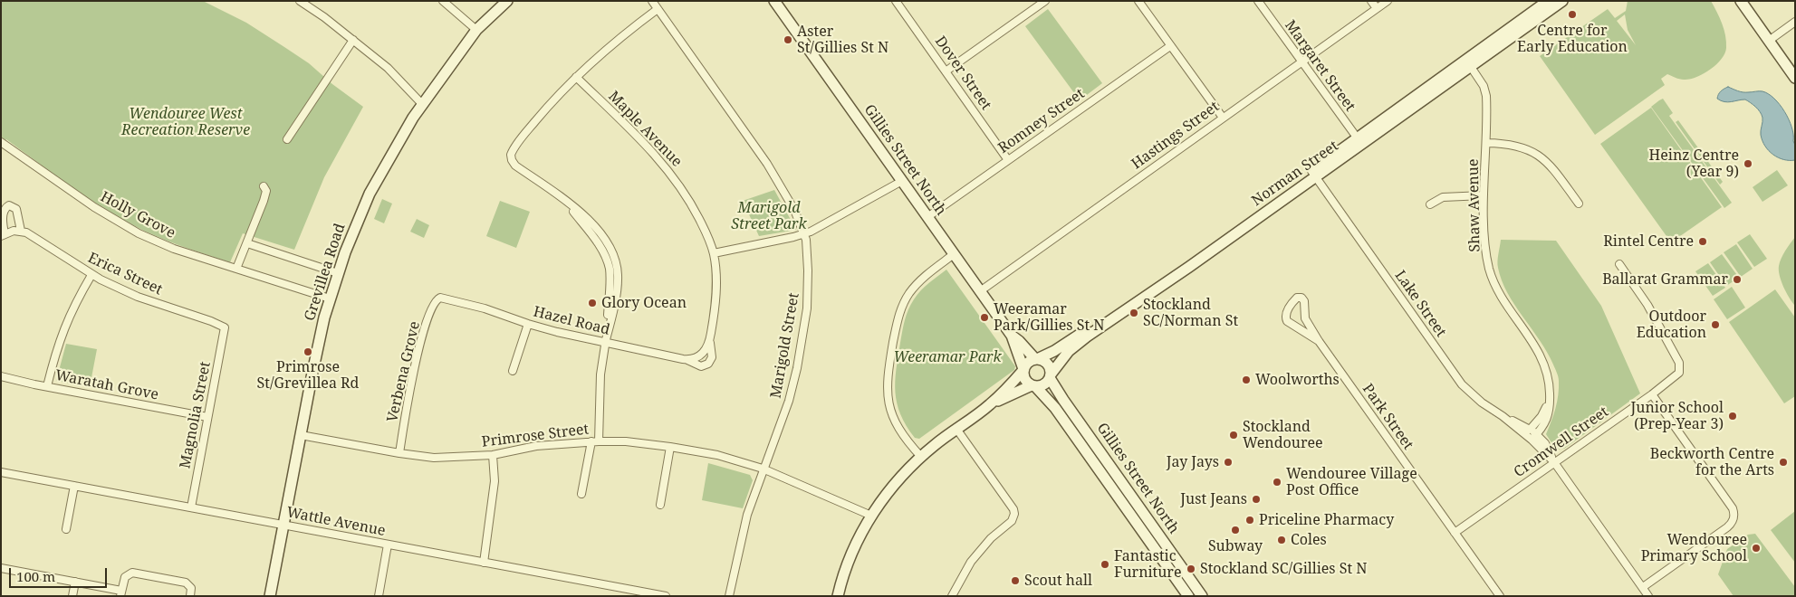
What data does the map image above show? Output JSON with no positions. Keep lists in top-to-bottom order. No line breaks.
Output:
{"streets":{"main road":["Gillies Street North","Norman Street","Grevillea Road"],"street":["Margaret Street","Dover Street","Romney Street","Maple Avenue","Hastings Street","Shaw Avenue","Holly Grove","Erica Street","Lake Street","Hazel Road","Marigold Street","Verbena Grove","Waratah Grove","Magnolia Street","Park Street","Primrose Street","Cromwell Street","Wattle Avenue"]},"crossings":[["Margaret Street","Hastings Street"],["Margaret Street","Norman Street"],["Dover Street","Romney Street"],["Romney Street","Gillies Street North"],["Maple Avenue","Hazel Road"],["Hastings Street","Gillies Street North"],["Gillies Street North","Norman Street"],["Norman Street","Shaw Avenue"],["Norman Street","Lake Street"],["Shaw Avenue","Lake Street"],["Holly Grove","Grevillea Road"],["Grevillea Road","Primrose Street"],["Grevillea Road","Wattle Avenue"],["Erica Street","Magnolia Street"],["Hazel Road","Verbena Grove"],["Marigold Street","Primrose Street"],["Verbena Grove","Primrose Street"],["Waratah Grove","Magnolia Street"],["Magnolia Street","Wattle Avenue"],["Park Street","Cromwell Street"]],"parks":["Wendouree West Recreation Reserve","Marigold Street Park","Weeramar Park"],"places":["Centre for Early Education","Aster St/Gillies St N","Heinz Centre (Year 9)","Rintel Centre","Ballarat Grammar","Glory Ocean","Stockland SC/Norman St","Weeramar Park/Gillies St N","Outdoor Education","Primrose St/Grevillea Rd","Woolworths","Junior School (Prep-Year 3)","Stockland Wendouree","Jay Jays","Beckworth Centre for the Arts","Wendouree Village Post Office","Just Jeans","Priceline Pharmacy","Subway","Coles","Wendouree Primary School","Fantastic Furniture","Stockland SC/Gillies St N","Scout hall"],"scale_bar":"100 m"}
